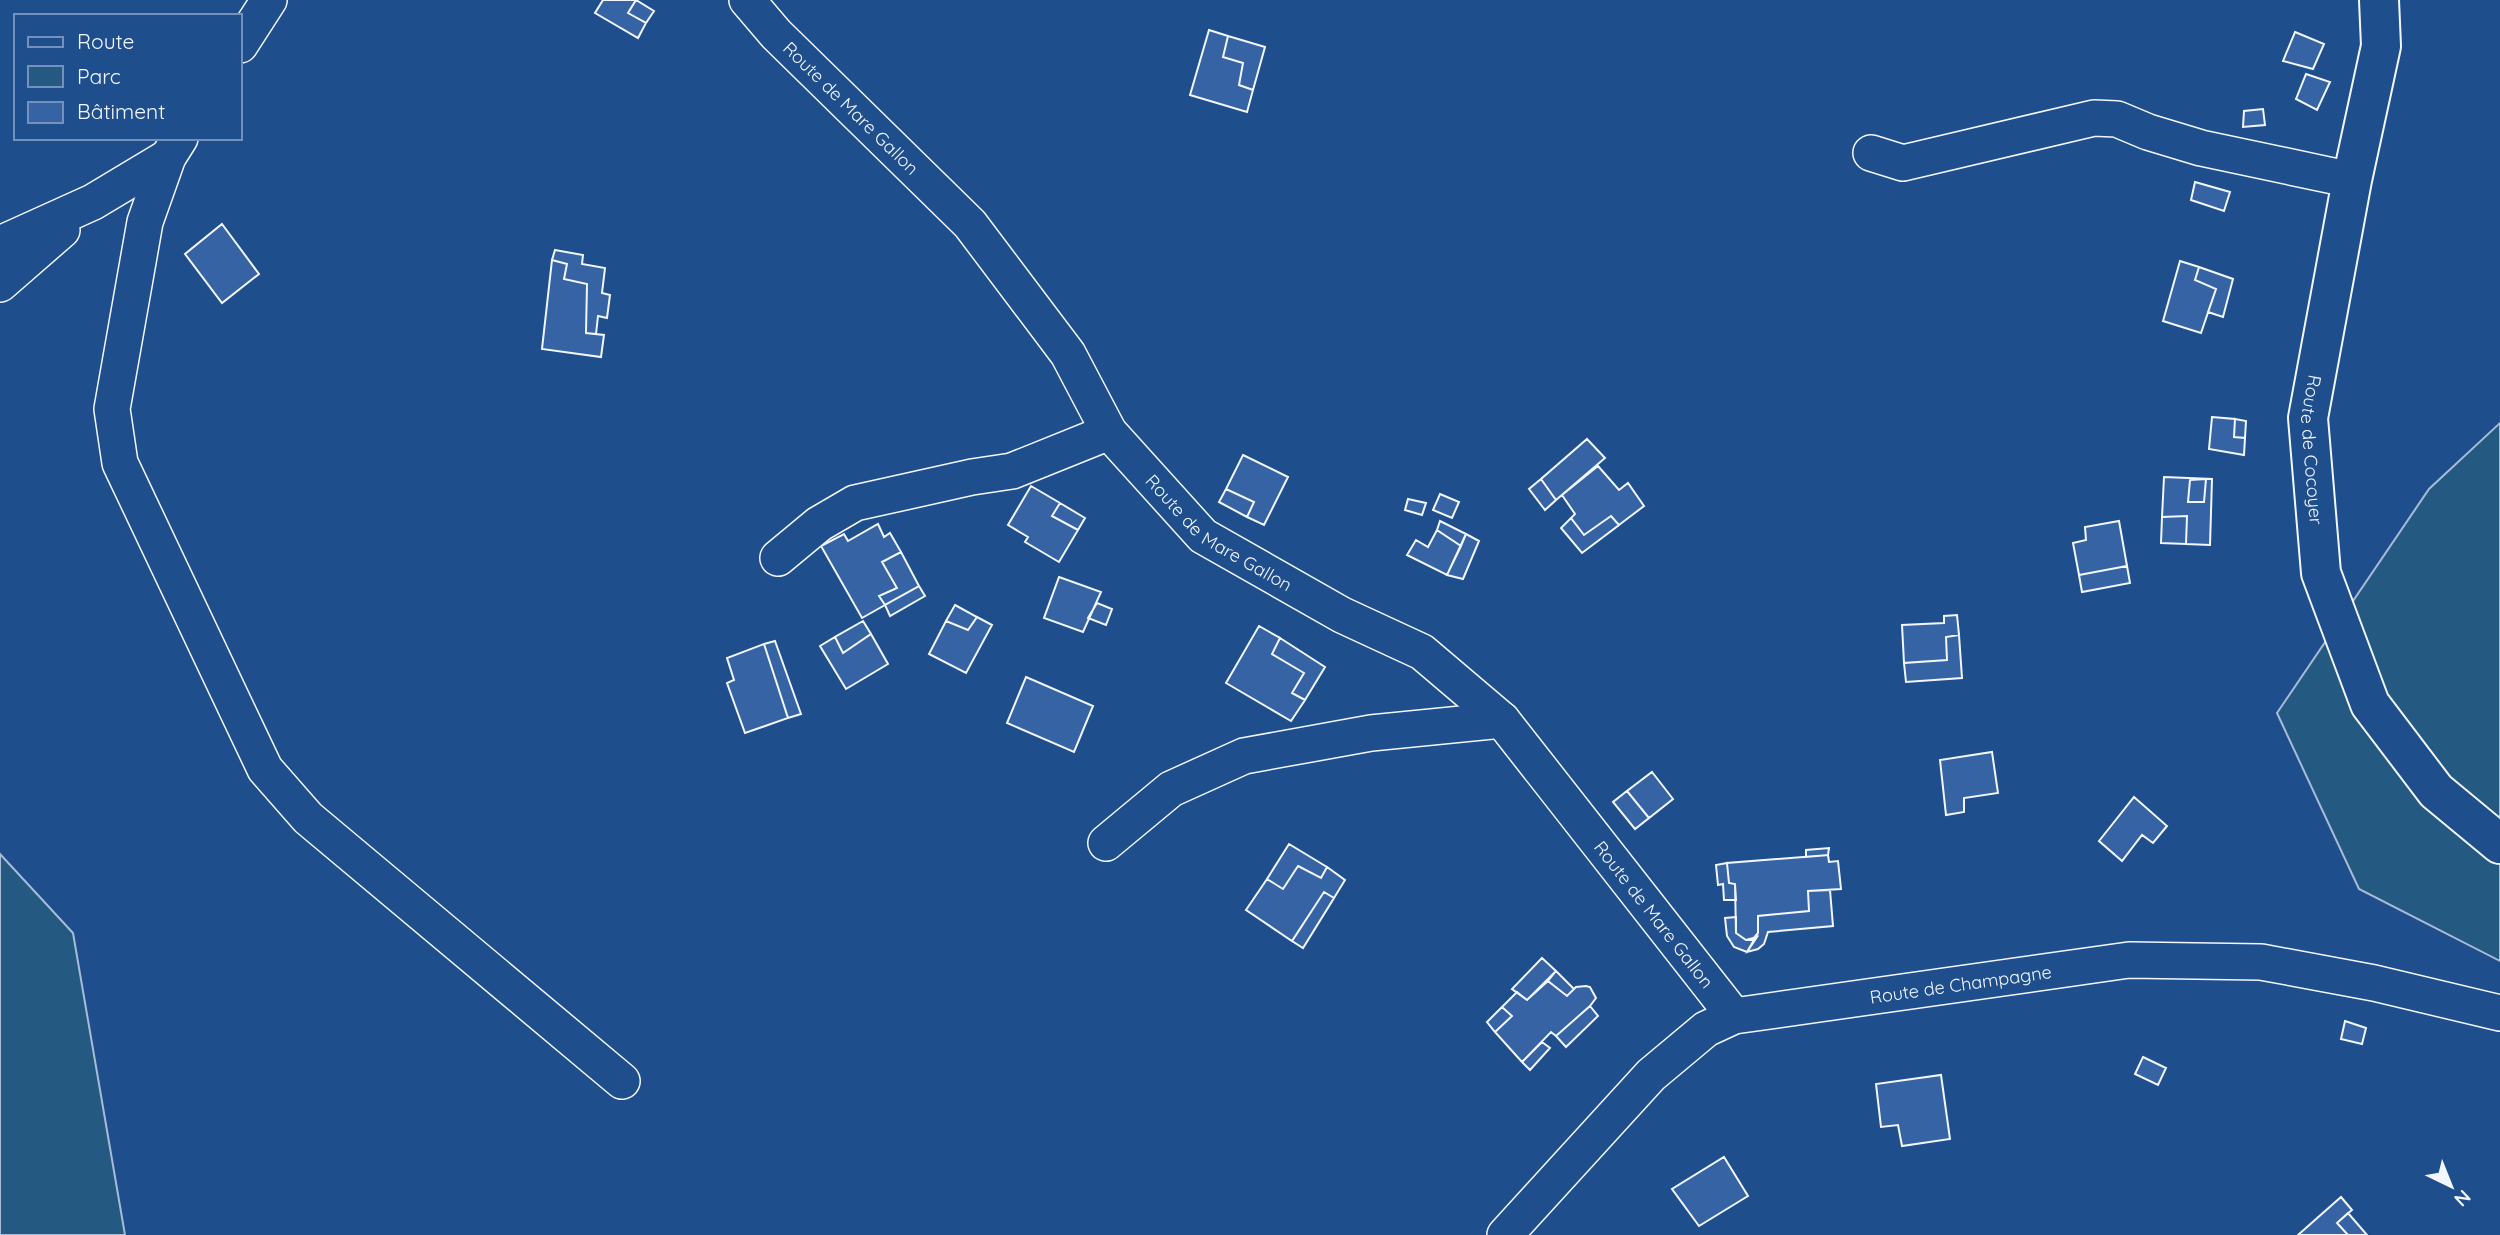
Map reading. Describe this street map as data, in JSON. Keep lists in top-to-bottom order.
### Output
{
  "streets": {
    "main road": ["Route de Cocoyer"],
    "street": ["Route de Mare Gallon", "Route de Champagne"]
  },
  "crossings": [
    ["Route de Mare Gallon", "Route de Champagne"]
  ],
  "legend": ["Route", "Parc", "Bâtiment"],
  "north": "bottom right"
}
